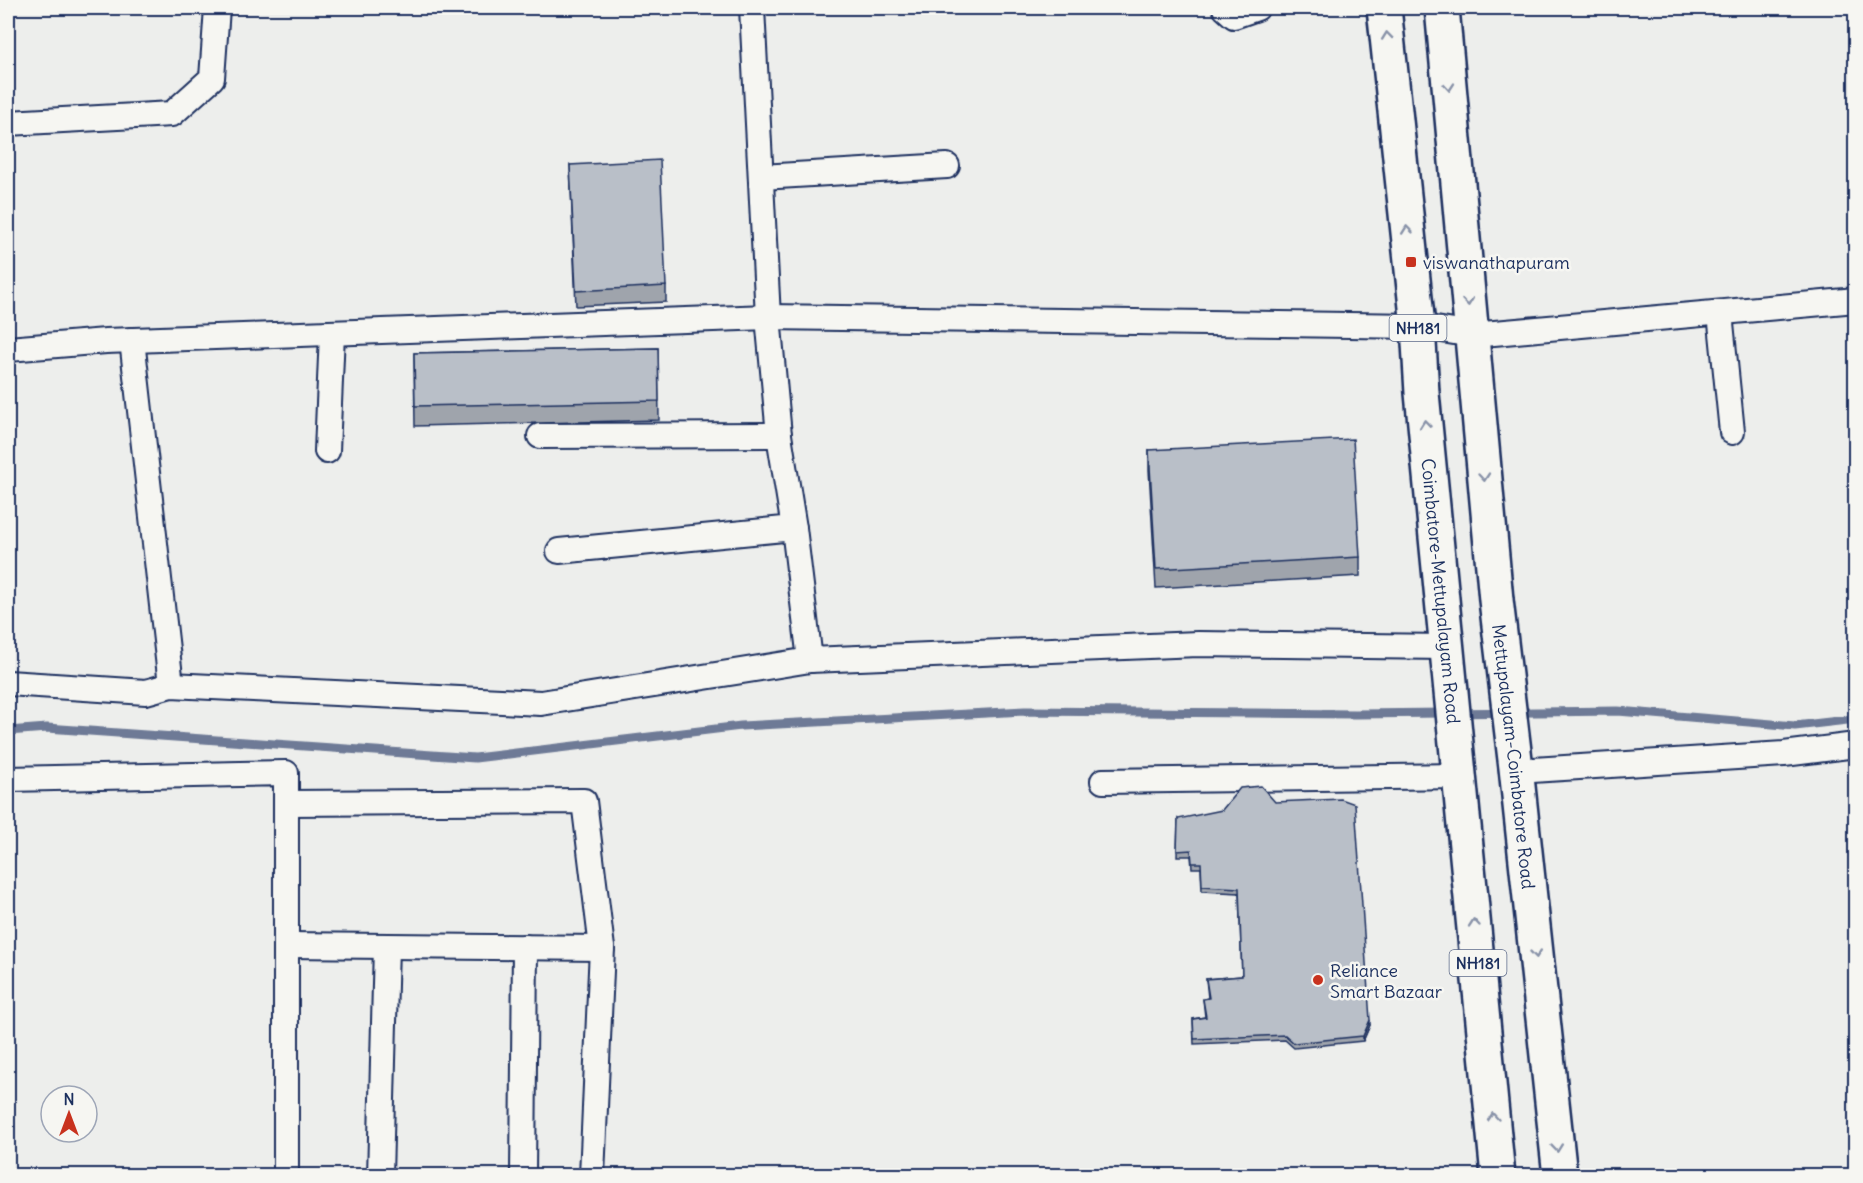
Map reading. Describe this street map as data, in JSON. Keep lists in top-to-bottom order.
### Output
{
  "streets": {
    "highway": ["NH181", "Coimbatore-Mettupalayam Road", "Mettupalayam-Coimbatore Road"]
  },
  "crossings": [
    ["NH181", "Coimbatore-Mettupalayam Road"],
    ["NH181", "Mettupalayam-Coimbatore Road"]
  ],
  "one_way": ["Coimbatore-Mettupalayam Road", "Mettupalayam-Coimbatore Road"],
  "places": {
    "transit": ["viswanathapuram"],
    "other": ["Reliance Smart Bazaar"]
  },
  "north": "top"
}
